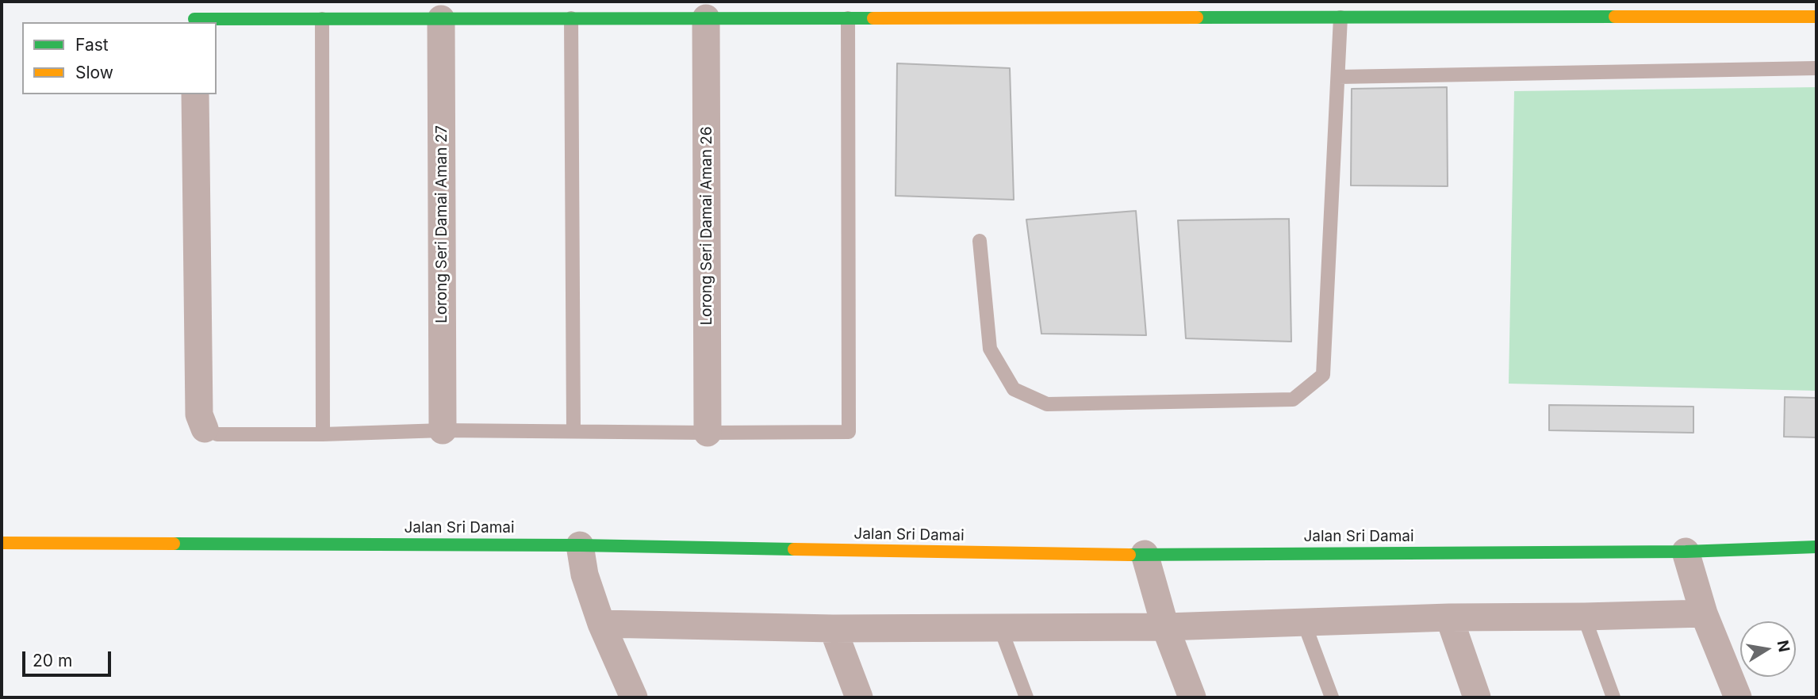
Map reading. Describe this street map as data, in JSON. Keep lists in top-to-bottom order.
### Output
{
  "streets": {
    "street": ["Lorong Seri Damai Aman 27", "Lorong Seri Damai Aman 26", "Jalan Sri Damai"]
  },
  "legend": ["Fast", "Slow"],
  "scale_bar": "20 m",
  "north": "right"
}
